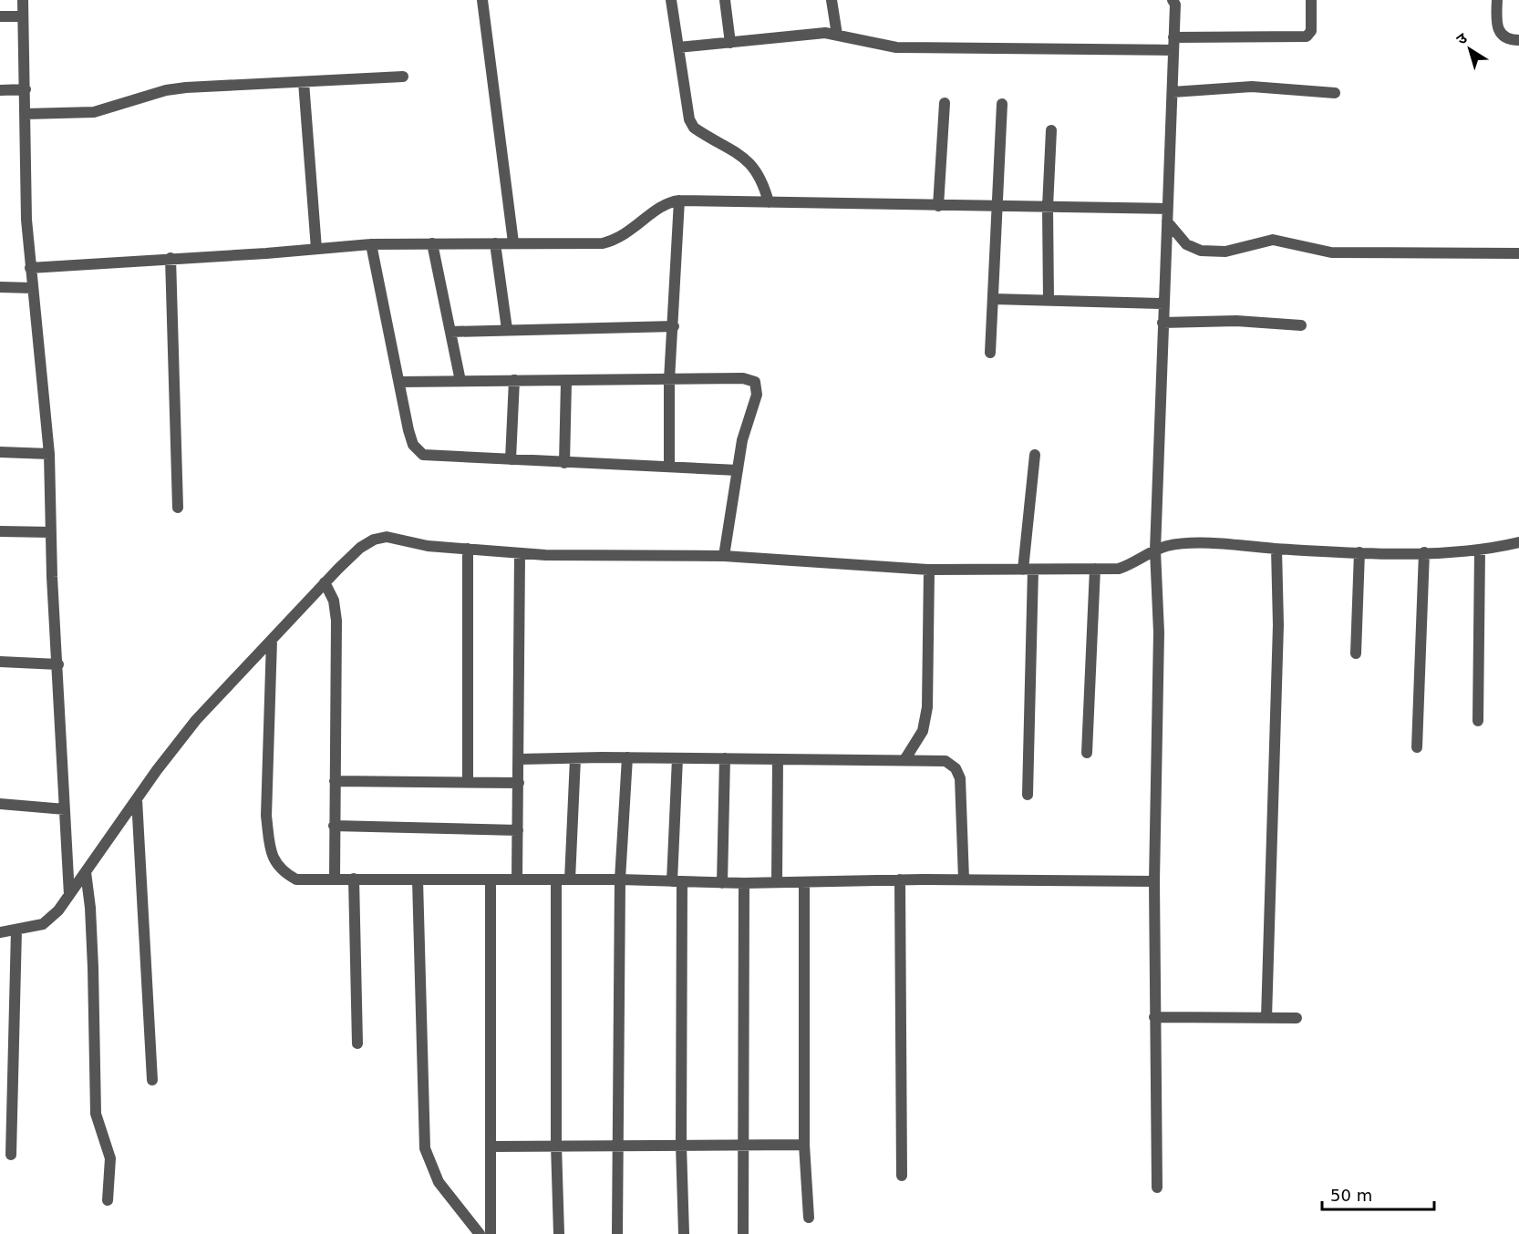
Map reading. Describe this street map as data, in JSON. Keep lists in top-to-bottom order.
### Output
{
  "scale_bar": "50 m",
  "north": "top left"
}
